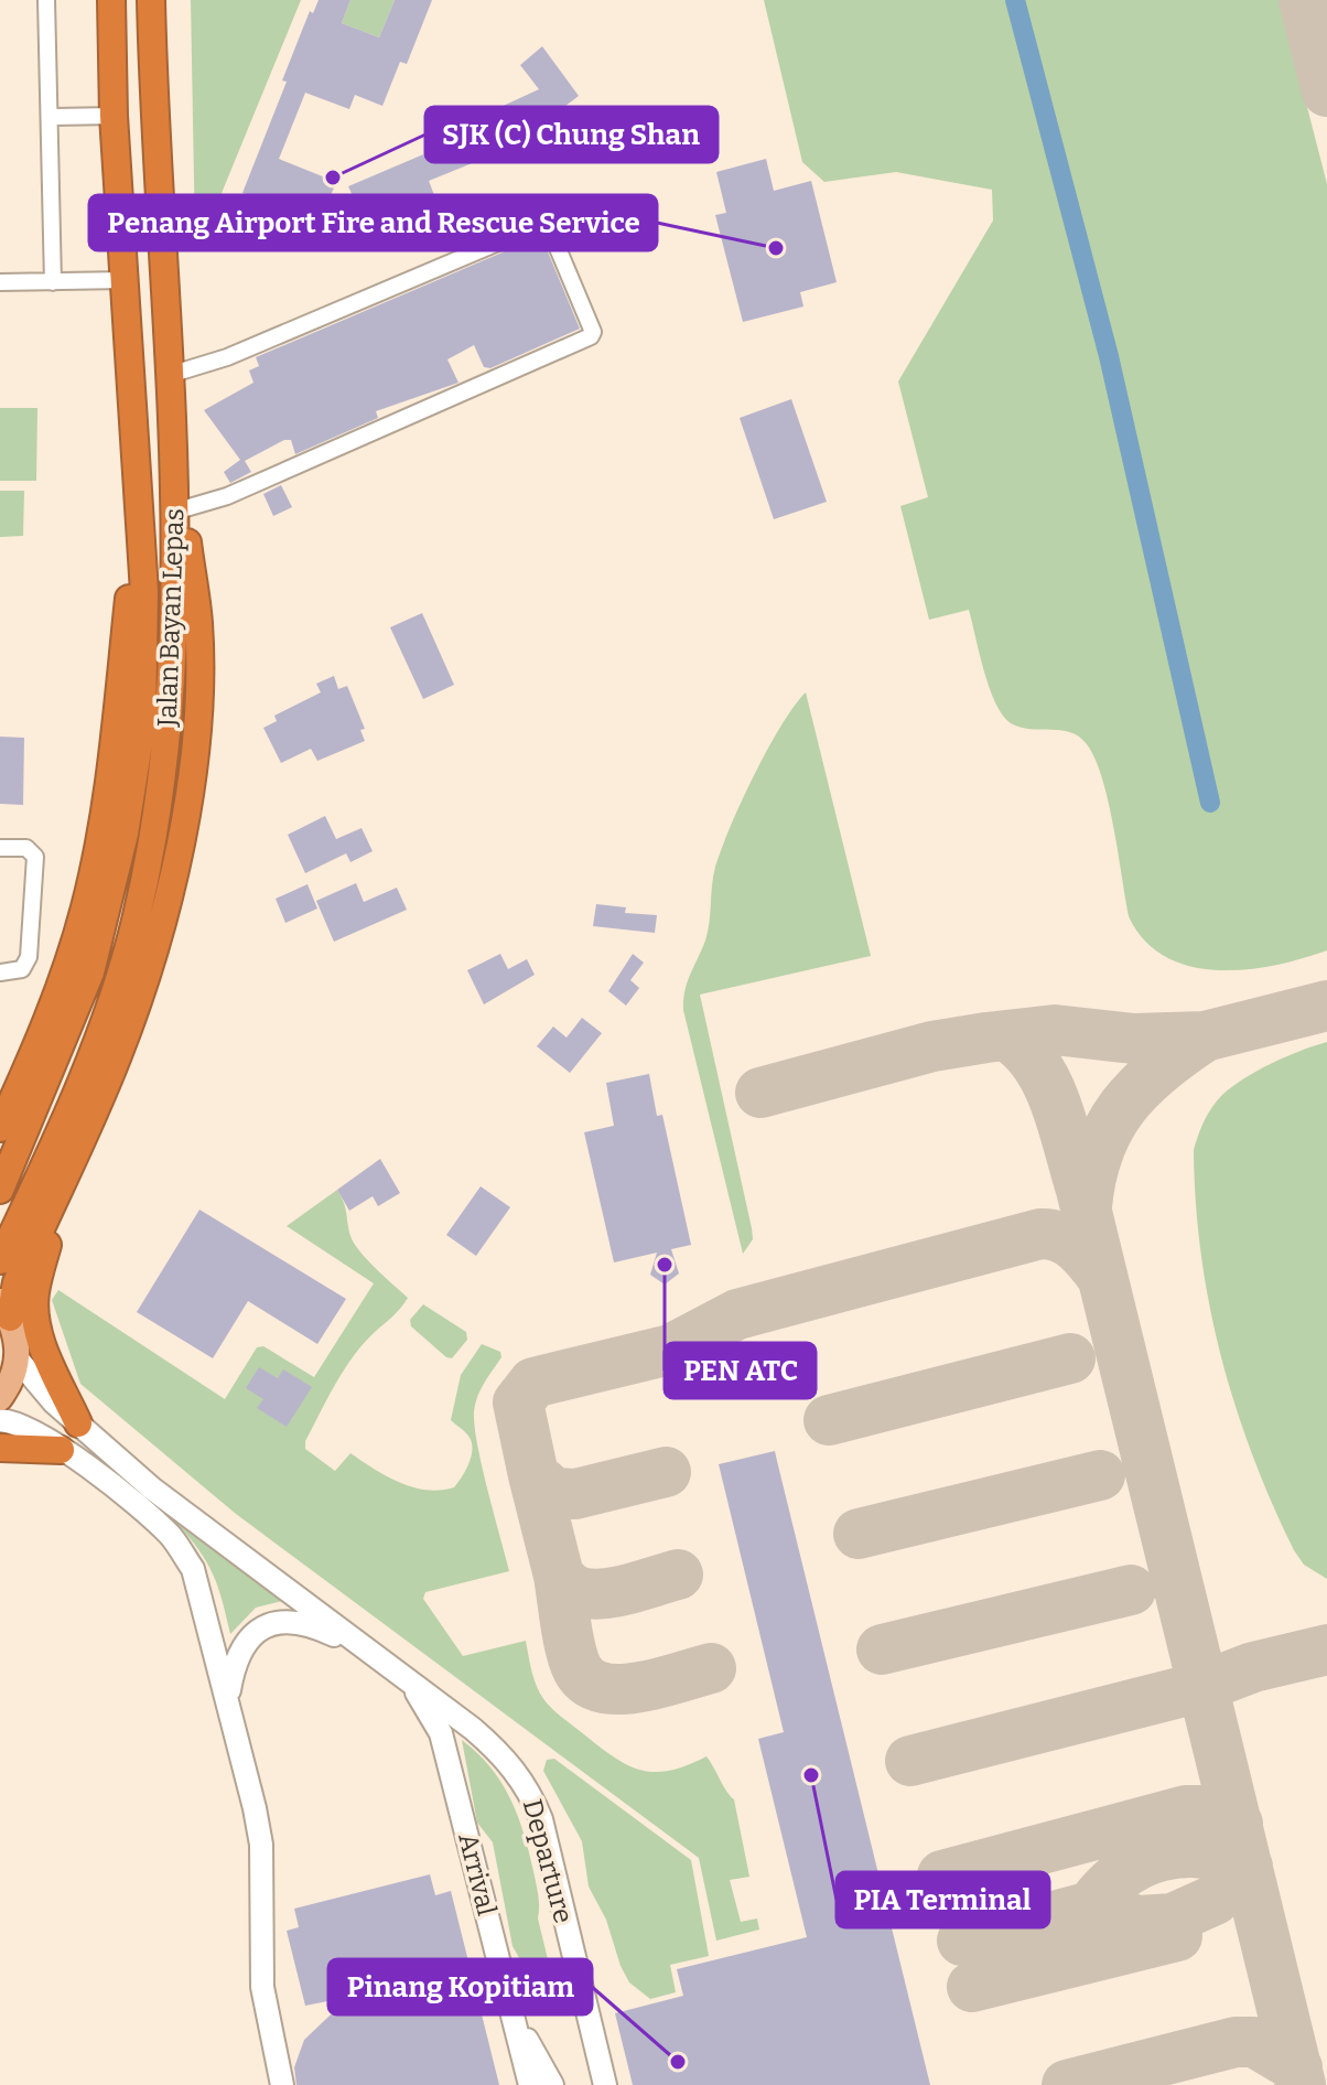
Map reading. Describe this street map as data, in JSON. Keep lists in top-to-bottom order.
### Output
{
  "streets": {
    "highway": ["Jalan Bayan Lepas"],
    "street": ["Departure", "Arrival"]
  },
  "crossings": [
    ["Departure", "Arrival"]
  ],
  "places": [
    "SJK (C) Chung Shan",
    "Penang Airport Fire and Rescue Service",
    "PEN ATC",
    "PIA Terminal",
    "Pinang Kopitiam"
  ]
}
